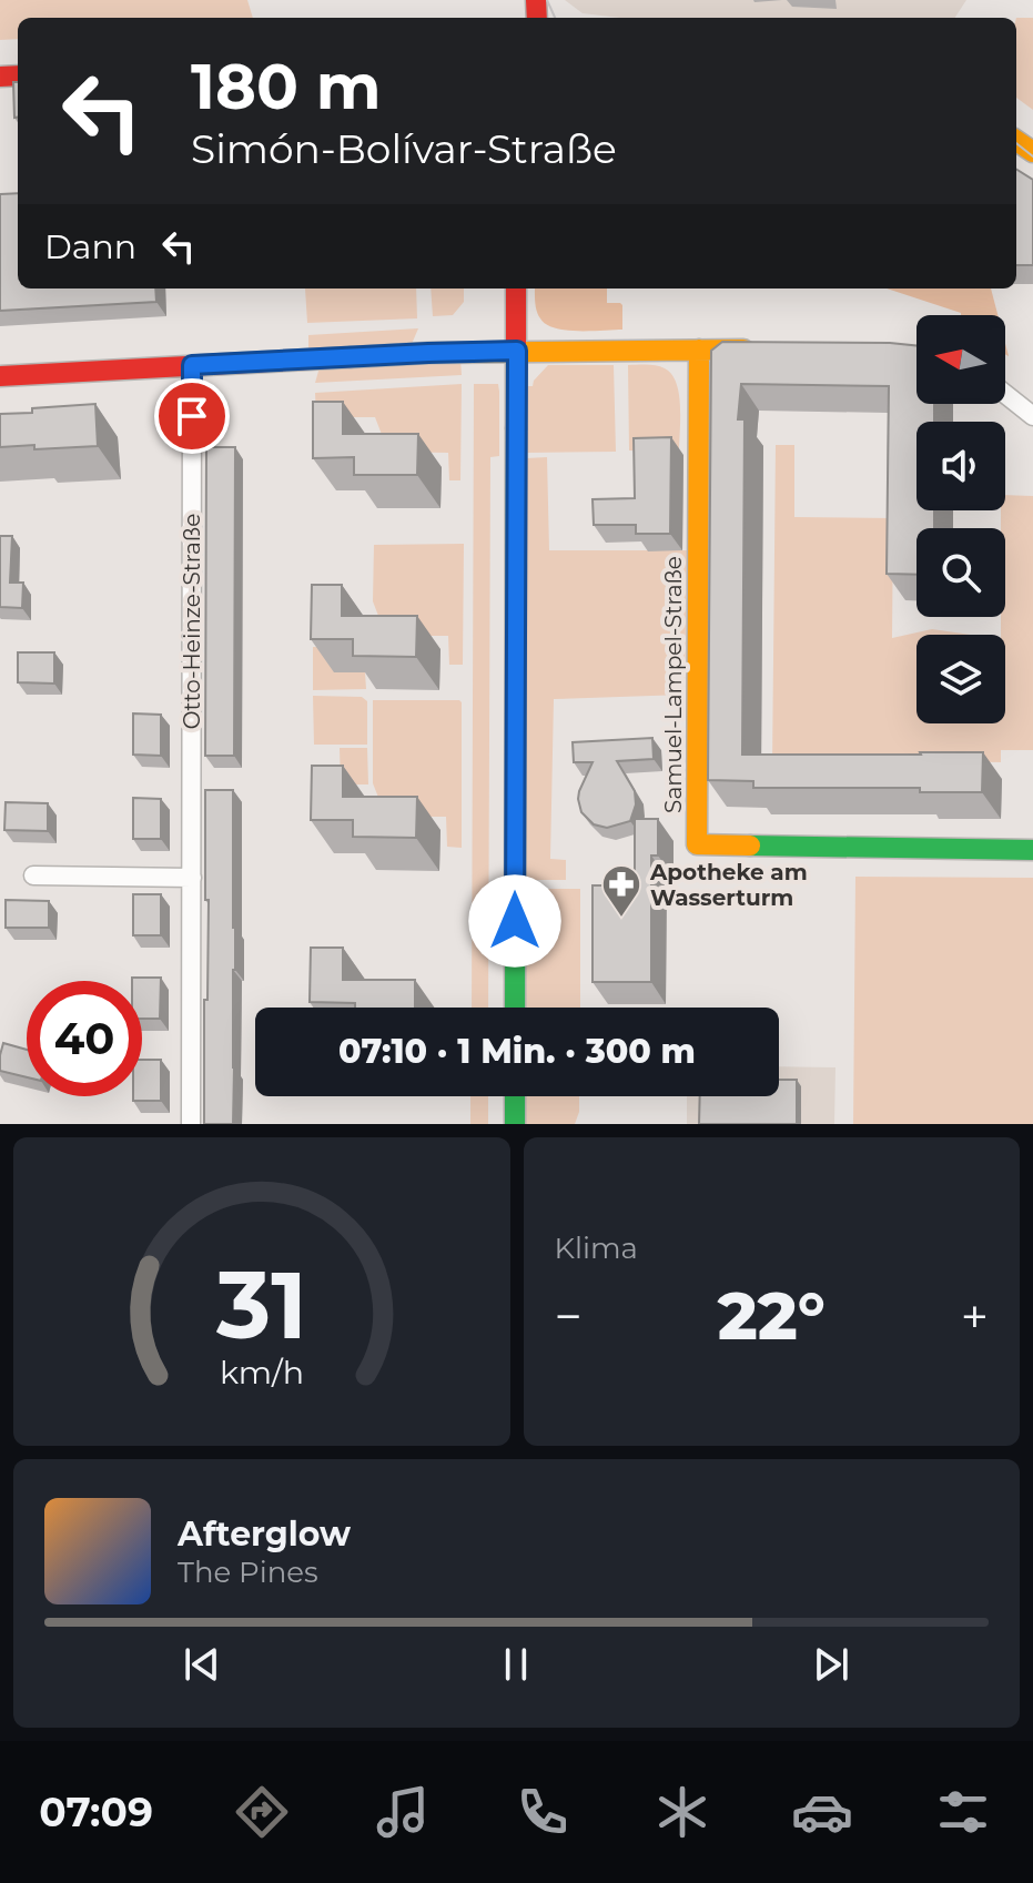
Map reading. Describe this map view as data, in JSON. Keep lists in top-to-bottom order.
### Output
{
  "streets": {
    "street": ["Otto-Heinze-Straße", "Samuel-Lampel-Straße"]
  },
  "places": {
    "pharmacy": ["Apotheke am Wasserturm"]
  },
  "north": "left",
  "page": {
    "turn": ["180 m", "Simón-Bolívar-Straße"],
    "then": "Dann",
    "limit": "40",
    "trip": "07:10 · 1 Min. · 300 m",
    "tile": "Klima",
    "heat": ["−", "22°", "+"],
    "song": ["Afterglow", "The Pines"],
    "tabs": "07:09",
    "gauge": ["31", "km/h"]
  }
}
